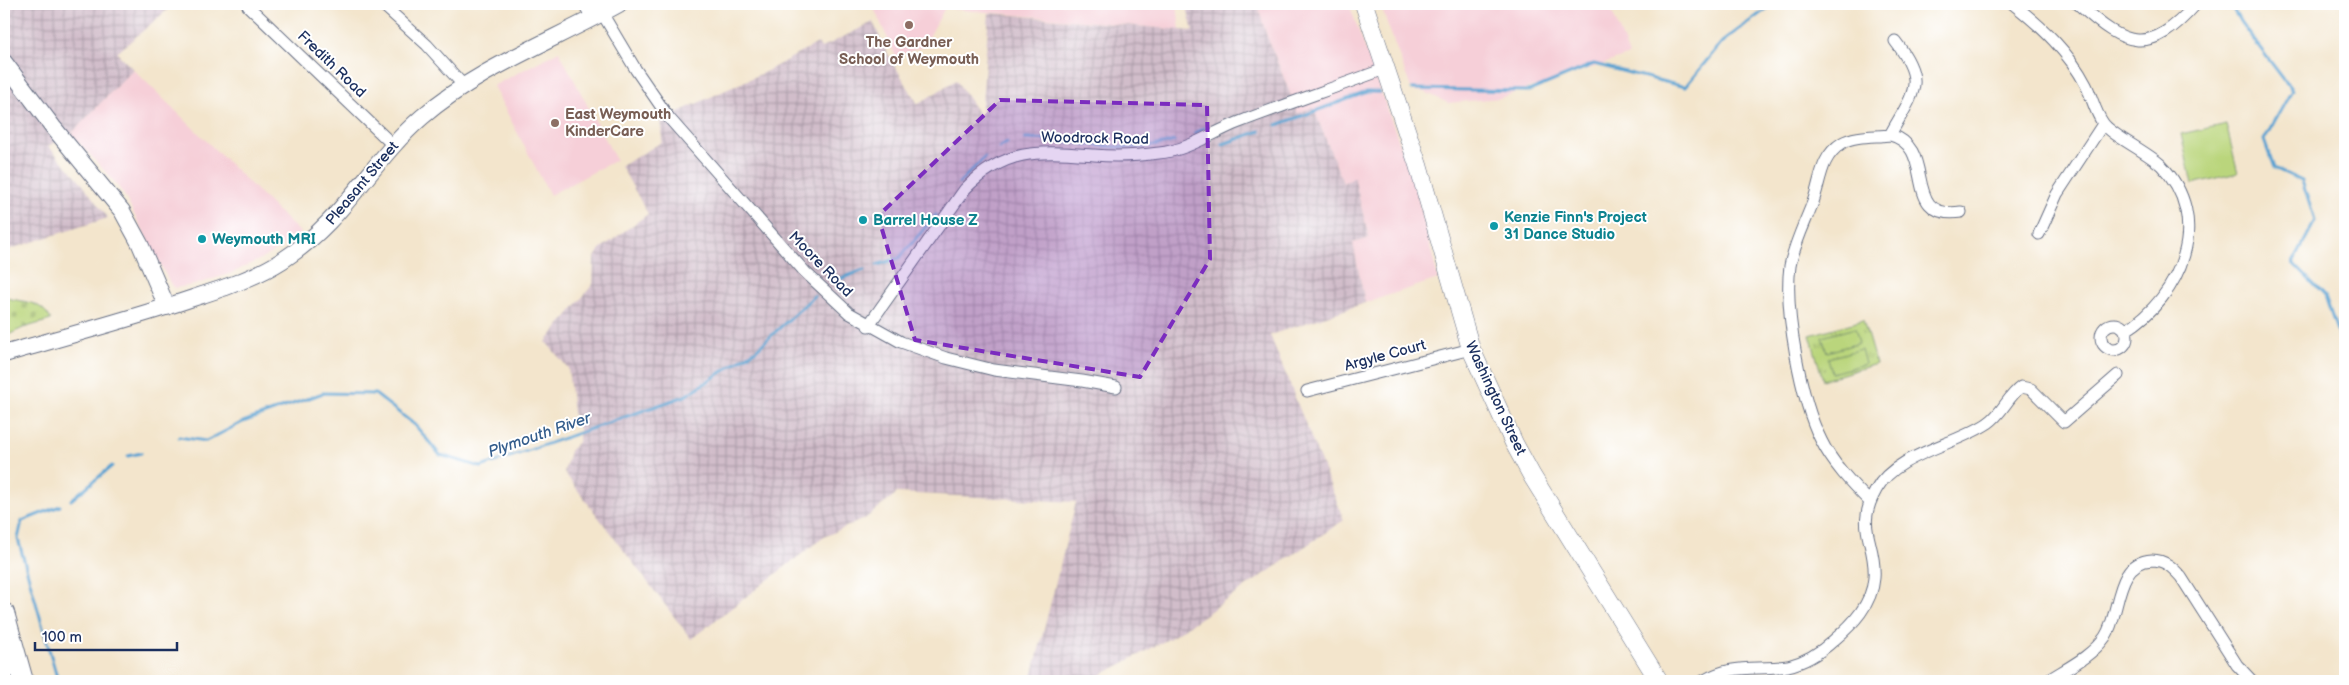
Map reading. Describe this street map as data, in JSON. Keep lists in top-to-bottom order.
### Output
{
  "streets": {
    "main road": ["Pleasant Street", "Washington Street"],
    "street": [
      "Fredith Road",
      "Woodrock Road",
      "Moore Road",
      "Argyle Court"
    ]
  },
  "crossings": [
    ["Fredith Road", "Pleasant Street"],
    ["Woodrock Road", "Moore Road"],
    ["Woodrock Road", "Washington Street"],
    ["Pleasant Street", "Moore Road"],
    ["Argyle Court", "Washington Street"]
  ],
  "water": ["Plymouth River"],
  "places": [
    "The Gardner School of Weymouth",
    "East Weymouth KinderCare",
    "Barrel House Z",
    "Kenzie Finn's Project 31 Dance Studio",
    "Weymouth MRI"
  ],
  "scale_bar": "100 m"
}
